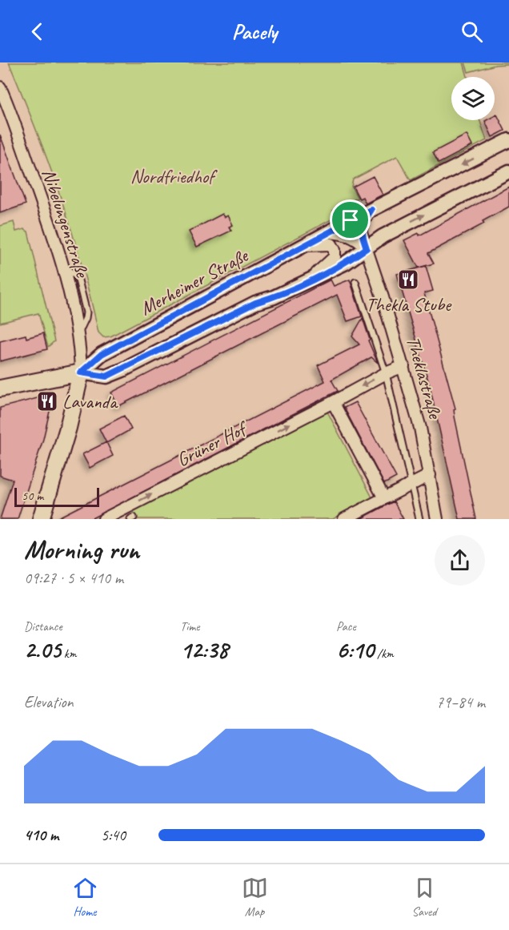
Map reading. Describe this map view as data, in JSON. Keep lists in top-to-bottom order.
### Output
{
  "streets": {
    "street": [
      "Nibelungenstraße",
      "Merheimer Straße",
      "Theklastraße",
      "Grüner Hof"
    ]
  },
  "crossings": [
    ["Nibelungenstraße", "Merheimer Straße"],
    ["Theklastraße", "Grüner Hof"]
  ],
  "parks": ["Nordfriedhof"],
  "places": {
    "restaurant": ["Thekla Stube", "Lavanda"]
  },
  "scale_bar": "50 m",
  "page": {
    "header": "Pacely",
    "scale": "50 m",
    "heading": ["Morning run", "09:27 · 5 × 410 m"],
    "stats": [
      ["Distance", "2.05 km"],
      ["Time", "12:38"],
      ["Pace", "6:10 /km"]
    ],
    "chart": ["Elevation", "79–84 m"],
    "list": [
      {
        "name": "410 m",
        "note": "5:40"
      }
    ],
    "tabs": ["Home", "Map", "Saved"]
  }
}
